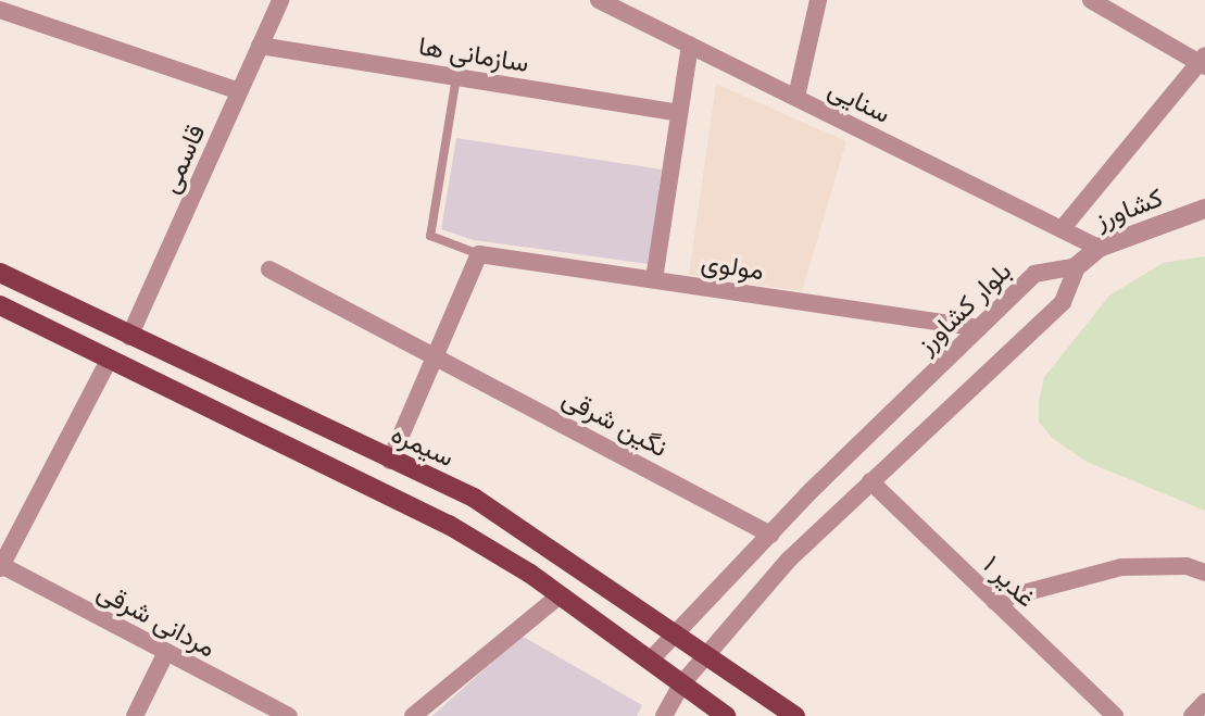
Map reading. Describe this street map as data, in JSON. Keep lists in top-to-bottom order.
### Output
{
  "streets": {
    "main road": ["سیمره"],
    "street": [
      "سازمانی ها",
      "سنایی",
      "قاسمی",
      "کشاورز",
      "مولوی",
      "بلوار کشاورز",
      "نگین شرقی",
      "غدیر ۱",
      "مردانی شرقی"
    ]
  },
  "crossings": [
    ["سازمانی ها", "قاسمی"],
    ["سنایی", "کشاورز"],
    ["قاسمی", "سیمره"],
    ["کشاورز", "بلوار کشاورز"],
    ["مولوی", "بلوار کشاورز"],
    ["بلوار کشاورز", "نگین شرقی"],
    ["بلوار کشاورز", "سیمره"]
  ]
}
